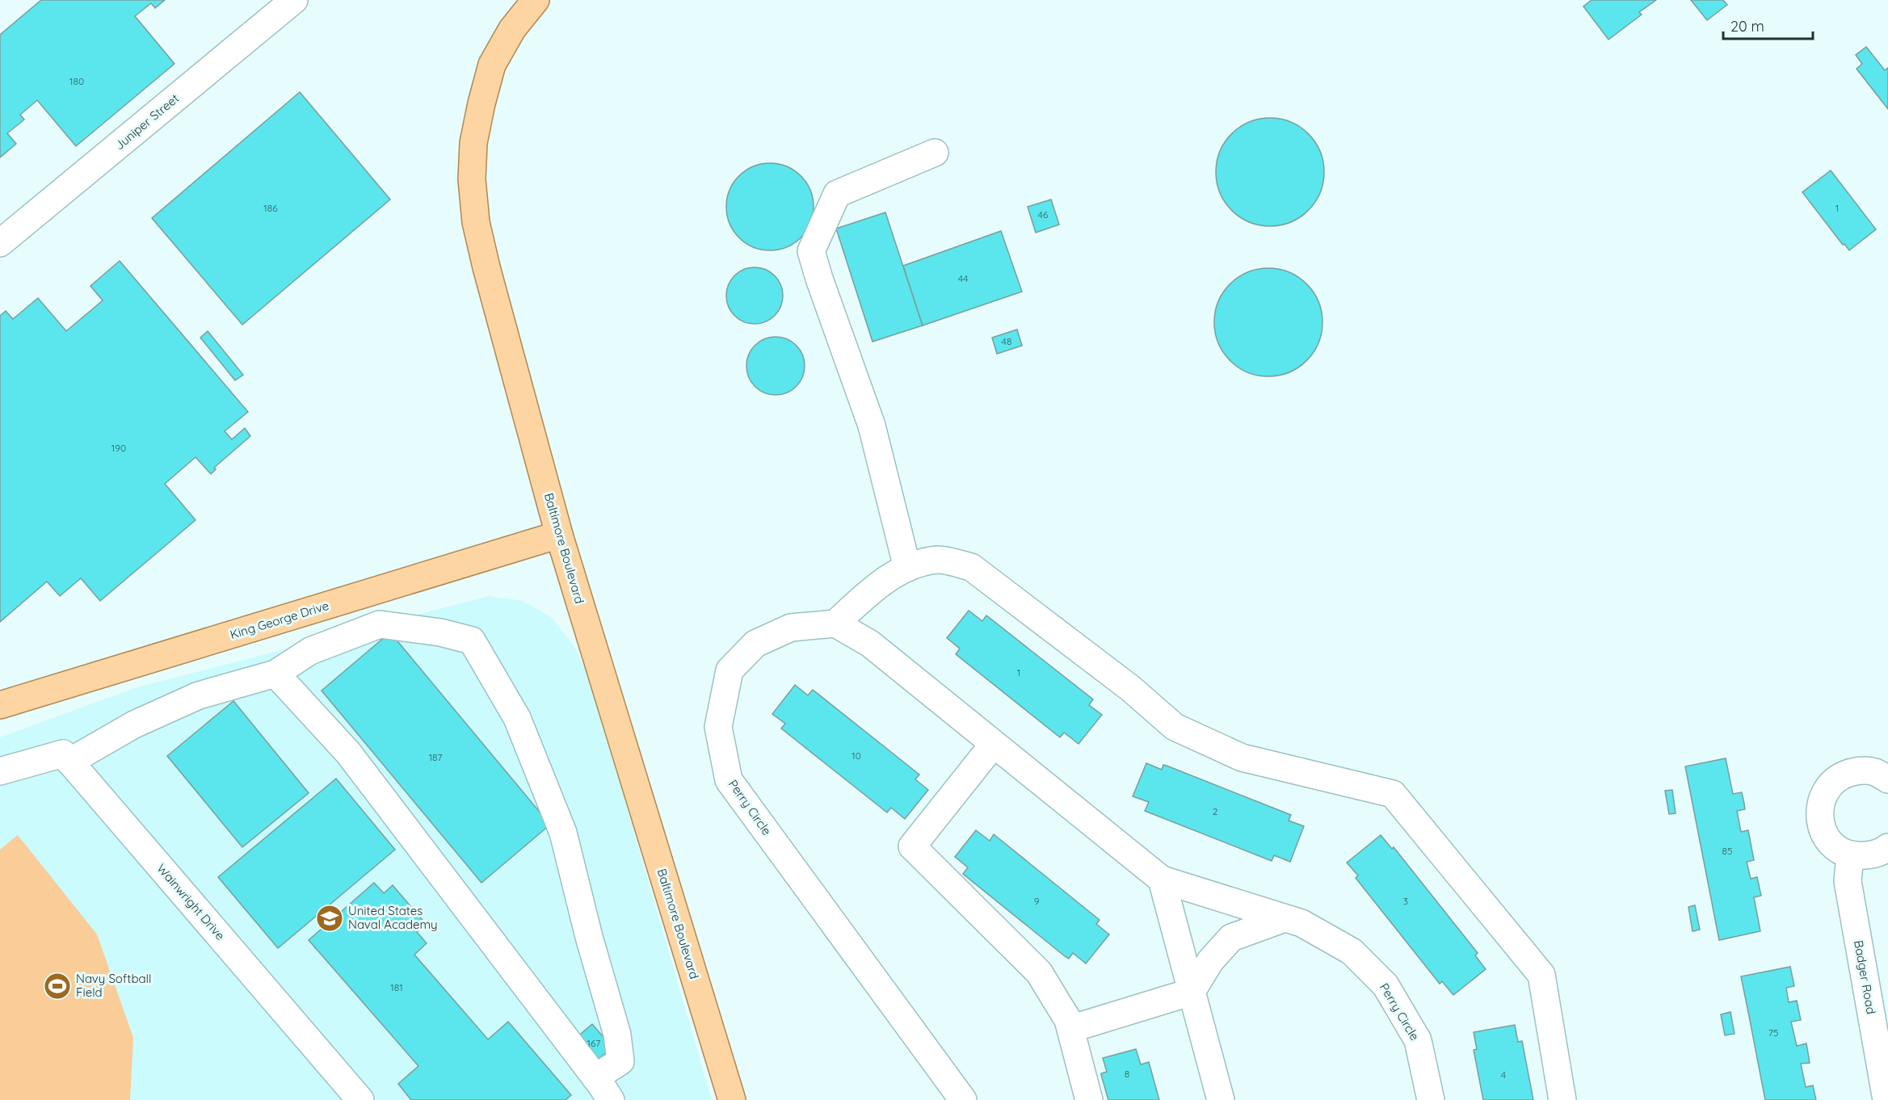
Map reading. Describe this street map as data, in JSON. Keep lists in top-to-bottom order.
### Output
{
  "streets": {
    "main road": ["Baltimore Boulevard", "King George Drive"],
    "street": [
      "Juniper Street",
      "Perry Circle",
      "Wainwright Drive",
      "Badger Road"
    ]
  },
  "crossings": [
    ["Baltimore Boulevard", "King George Drive"]
  ],
  "places": {
    "school or university": ["United States Naval Academy"],
    "sports": ["Navy Softball Field"]
  },
  "house_numbers": [
    "180",
    "186",
    "1",
    "46",
    "44",
    "48",
    "190",
    "1",
    "10",
    "187",
    "2",
    "85",
    "9",
    "3",
    "181",
    "75",
    "167",
    "8",
    "4"
  ],
  "scale_bar": "20 m"
}
